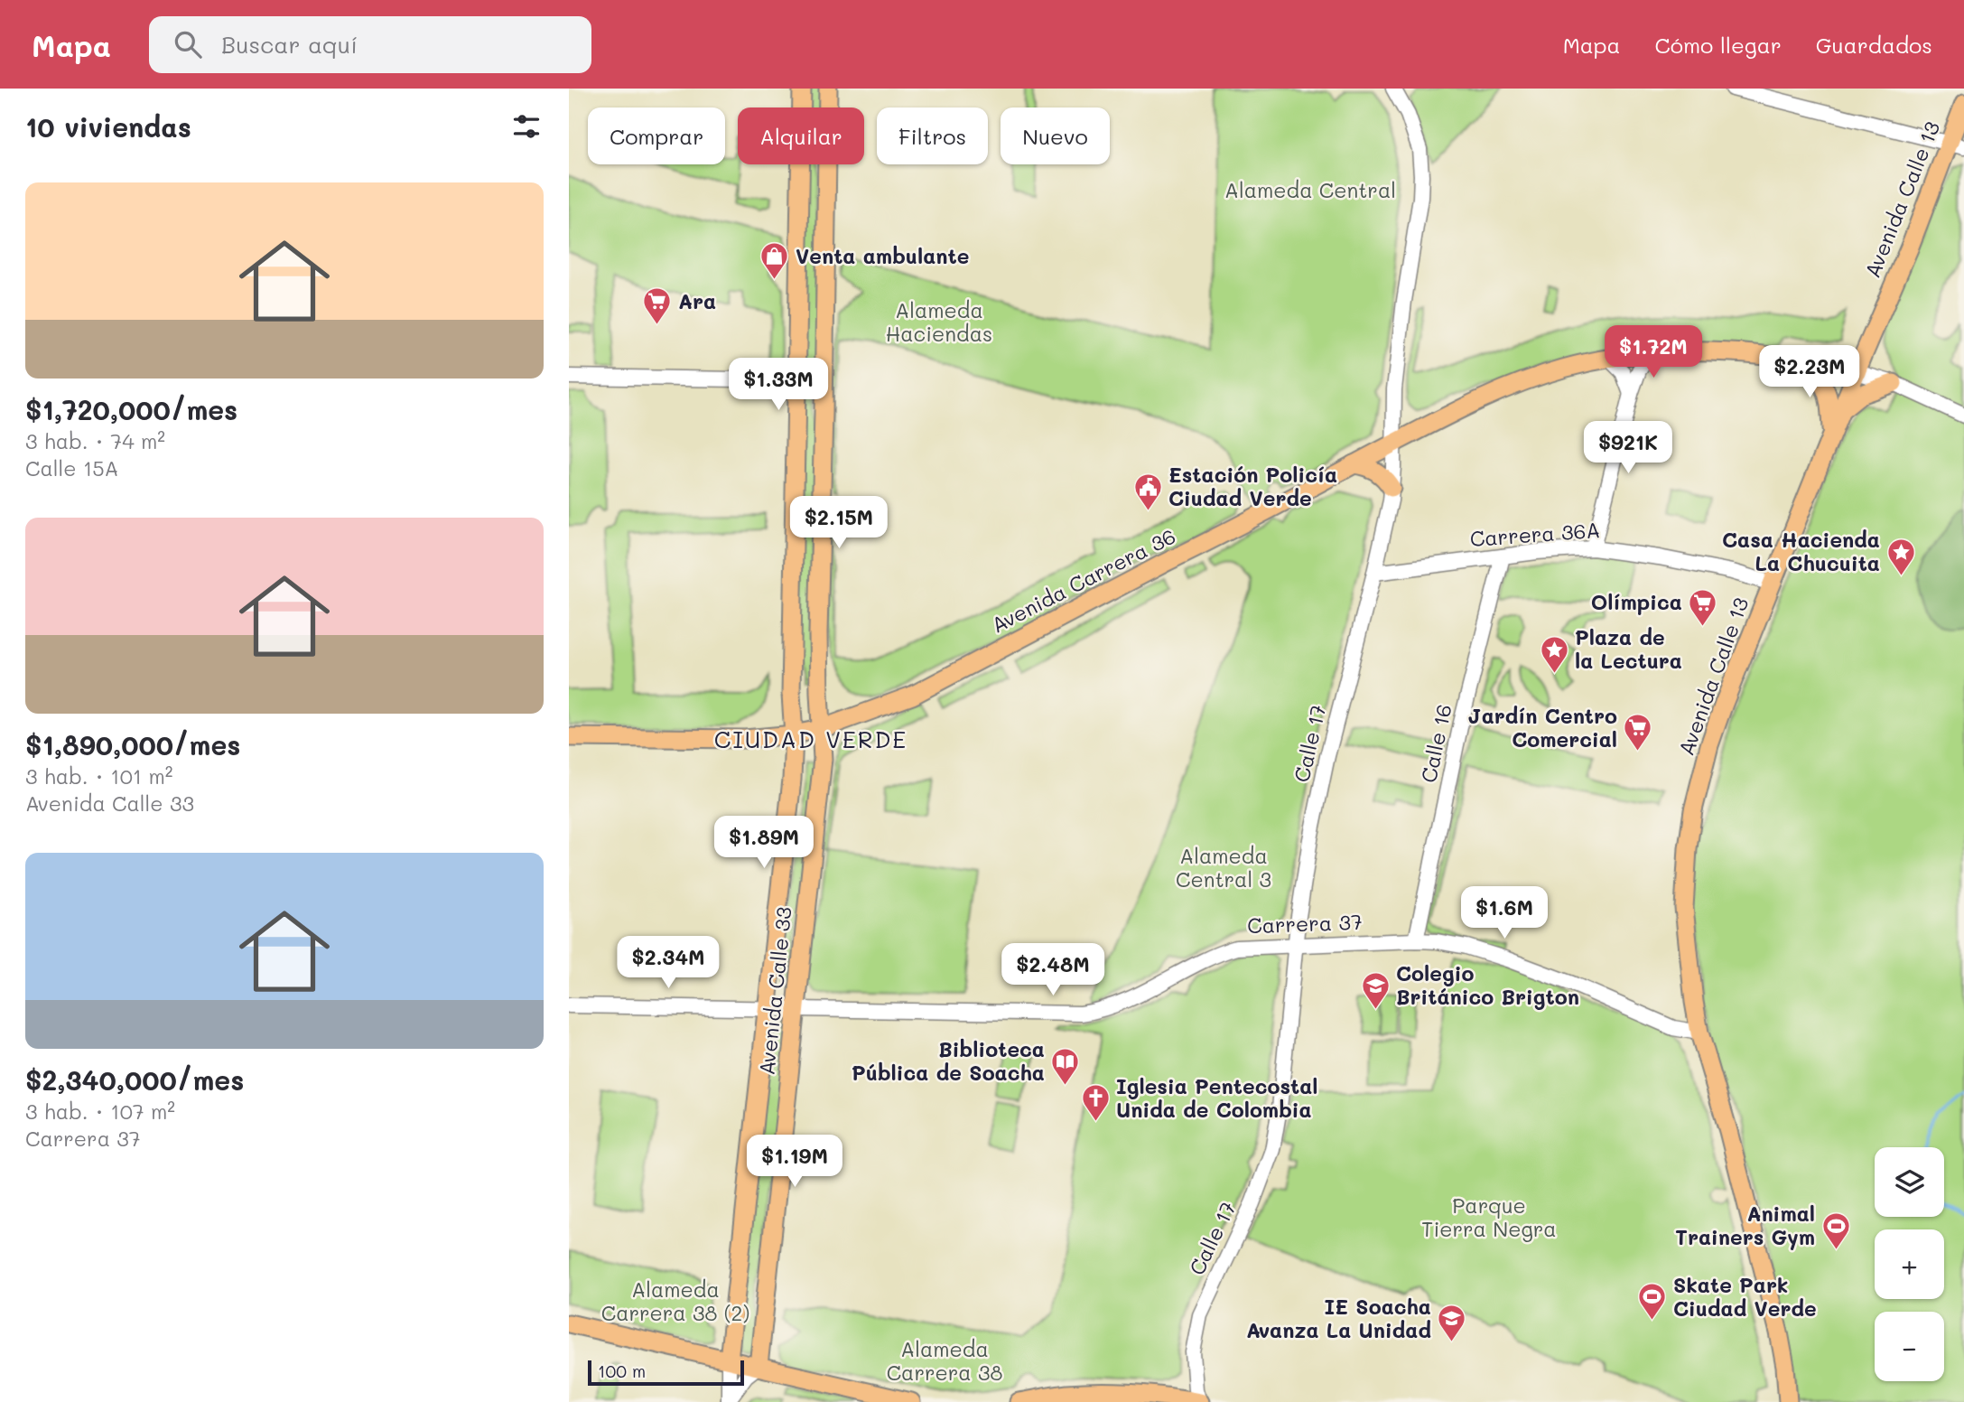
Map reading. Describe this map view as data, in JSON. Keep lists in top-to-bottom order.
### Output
{
  "streets": {
    "main road": ["Avenida Calle 13", "Avenida Carrera 36", "Avenida Calle 33"],
    "street": [
      "Carrera 36A",
      "Calle 17",
      "Calle 16",
      "Carrera 37"
    ]
  },
  "crossings": [
    ["Avenida Calle 13", "Carrera 36A"],
    ["Avenida Calle 13", "Avenida Carrera 36"],
    ["Avenida Calle 13", "Carrera 37"],
    ["Carrera 36A", "Calle 17"],
    ["Carrera 36A", "Calle 16"],
    ["Avenida Carrera 36", "Calle 17"],
    ["Avenida Carrera 36", "Avenida Calle 33"],
    ["Calle 17", "Carrera 37"],
    ["Calle 16", "Carrera 37"],
    ["Carrera 37", "Avenida Calle 33"]
  ],
  "districts": ["CIUDAD VERDE"],
  "parks": [
    "Alameda Central",
    "Alameda Haciendas",
    "Alameda Central 3",
    "Parque Tierra Negra",
    "Alameda Carrera 38 (2)",
    "Alameda Carrera 38"
  ],
  "places": {
    "shop": ["Venta ambulante"],
    "supermarket": ["Ara", "Olímpica", "Jardín Centro Comercial"],
    "public building": ["Estación Policía Ciudad Verde"],
    "place": ["Casa Hacienda La Chucuita", "Plaza de la Lectura"],
    "school or university": ["Colegio Británico Brigton", "IE Soacha Avanza La Unidad"],
    "library": ["Biblioteca Pública de Soacha"],
    "church": ["Iglesia Pentecostal Unida de Colombia"],
    "sports": ["Animal Trainers Gym", "Skate Park Ciudad Verde"]
  },
  "scale_bar": "100 m",
  "page": {
    "header": "Mapa",
    "search": "Buscar aquí",
    "nav": ["Mapa", "Cómo llegar", "Guardados"],
    "heading": "10 viviendas",
    "chip": [
      "Comprar",
      "Alquilar",
      "Filtros",
      "Nuevo"
    ],
    "list": [
      {
        "name": "$1,720,000/mes",
        "note": "3 hab. · 74 m² · Calle 15A"
      },
      {
        "name": "$1,890,000/mes",
        "note": "3 hab. · 101 m² · Avenida Calle 33"
      },
      {
        "name": "$2,340,000/mes",
        "note": "3 hab. · 107 m² · Carrera 37"
      }
    ],
    "price": [
      "$1.72M",
      "$2.23M",
      "$1.33M",
      "$921K",
      "$2.15M",
      "$1.89M",
      "$1.6M",
      "$2.34M",
      "$2.48M",
      "$1.19M"
    ],
    "map_buttons": ["+", "−"],
    "scale": "100 m"
  }
}
